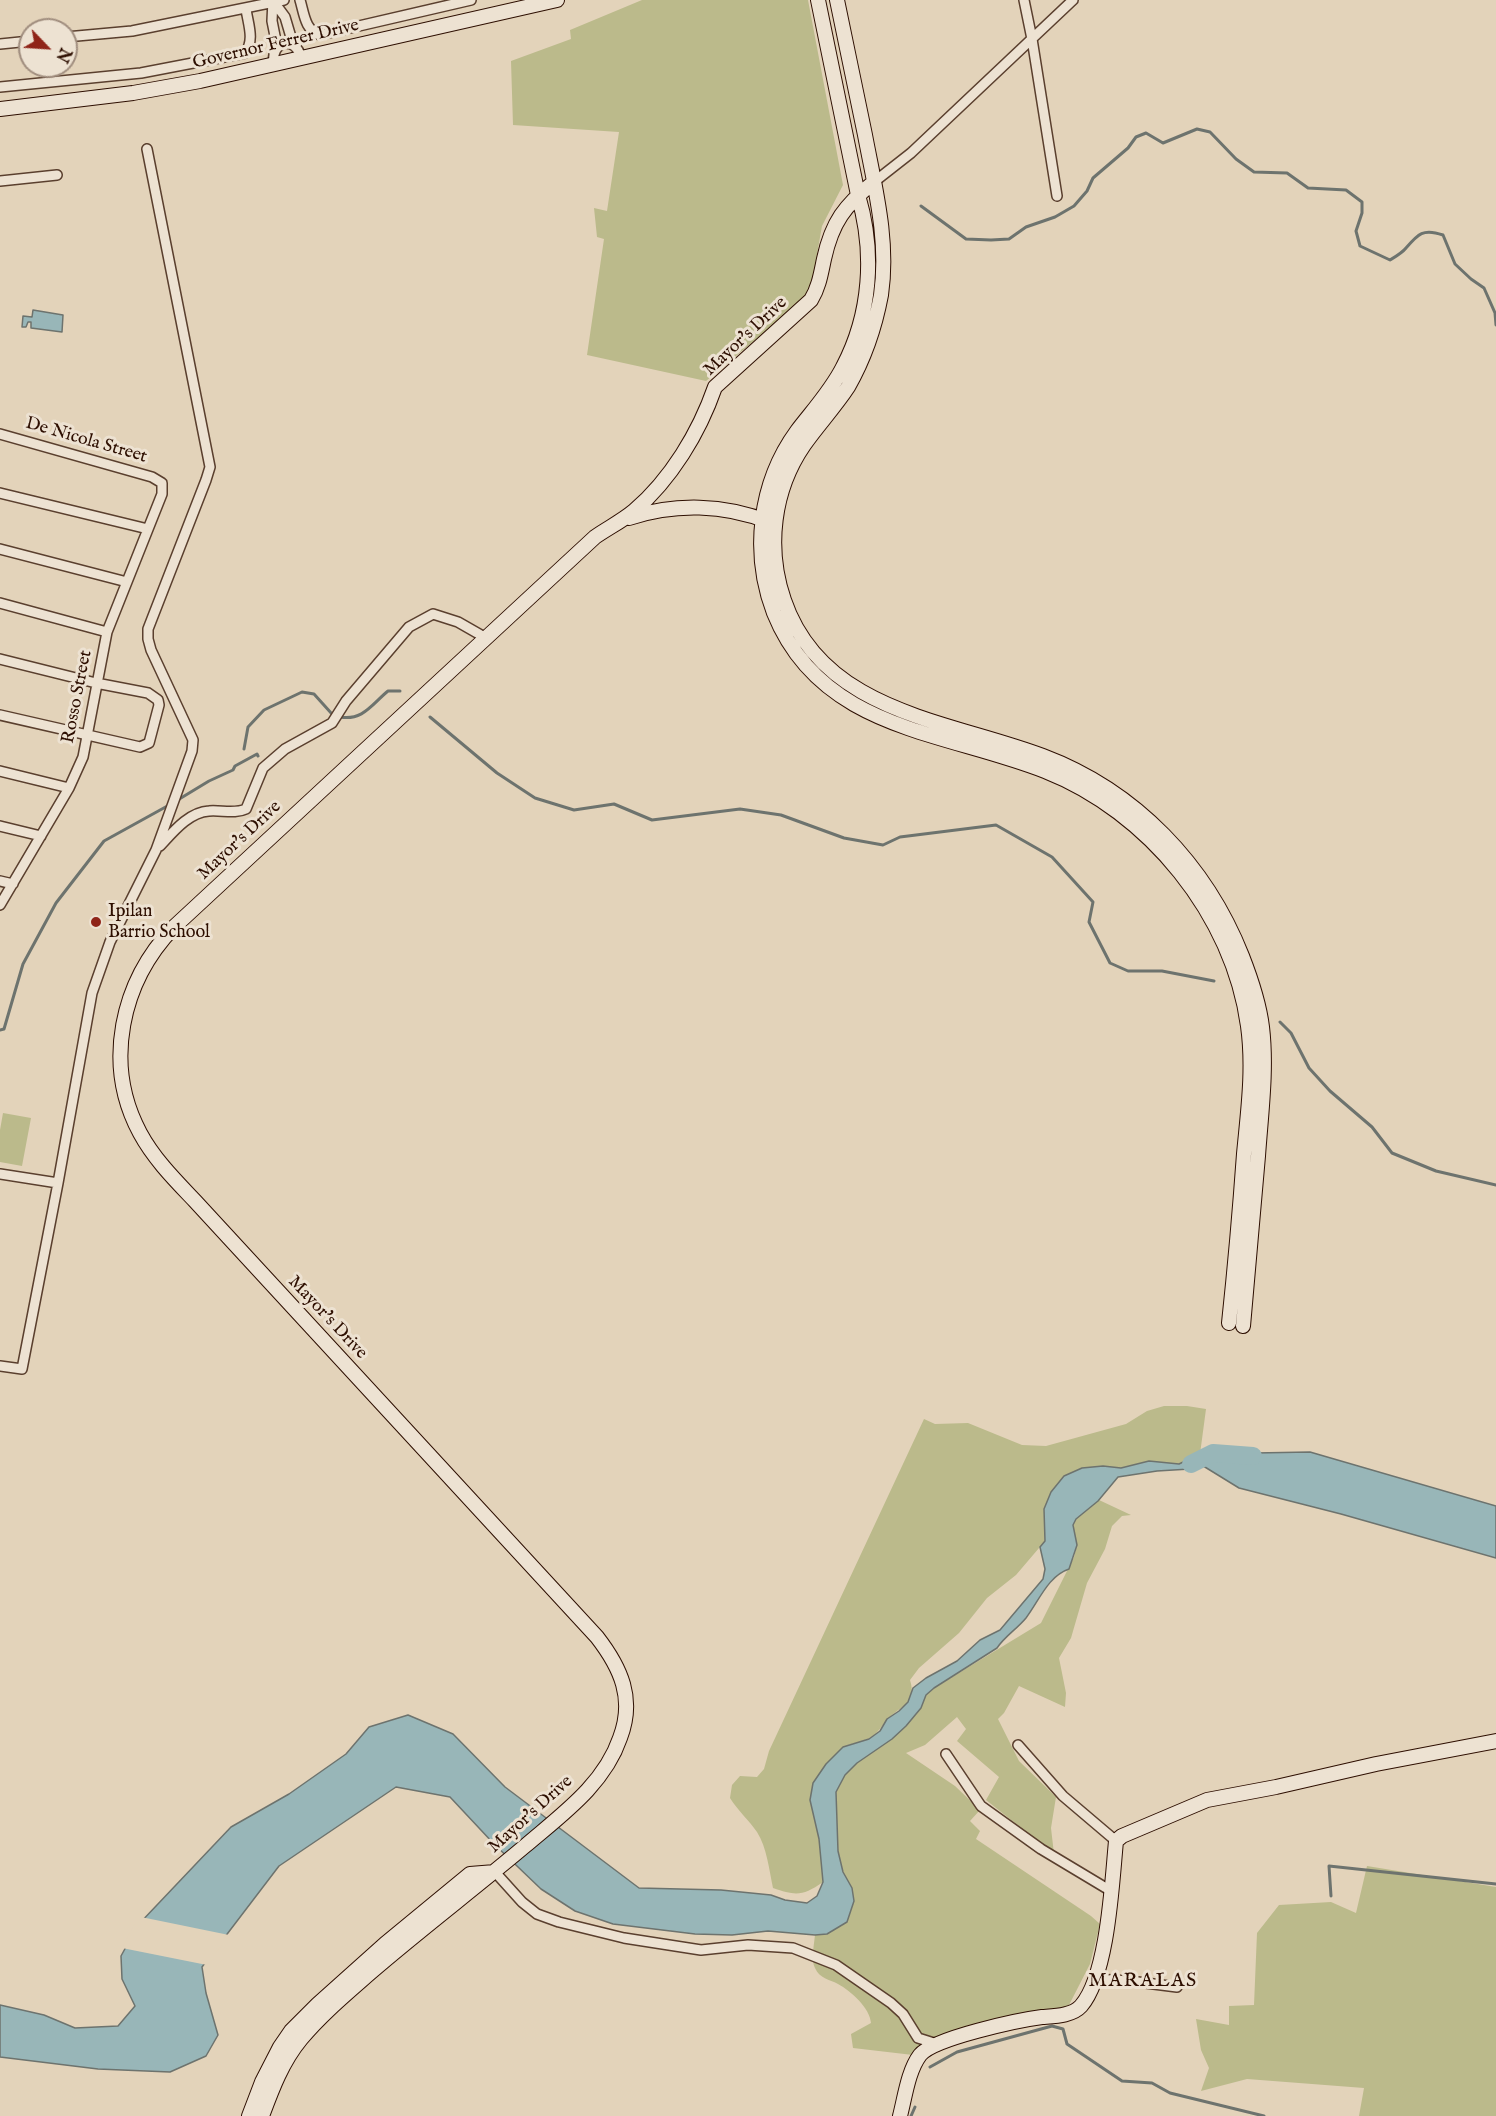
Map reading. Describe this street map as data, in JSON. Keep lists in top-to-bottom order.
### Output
{
  "streets": {
    "street": [
      "Governor Ferrer Drive",
      "Mayor's Drive",
      "De Nicola Street",
      "Rosso Street"
    ]
  },
  "crossings": [
    ["De Nicola Street", "Rosso Street"]
  ],
  "districts": ["MARALAS"],
  "places": ["Ipilan Barrio School"],
  "north": "bottom right"
}
